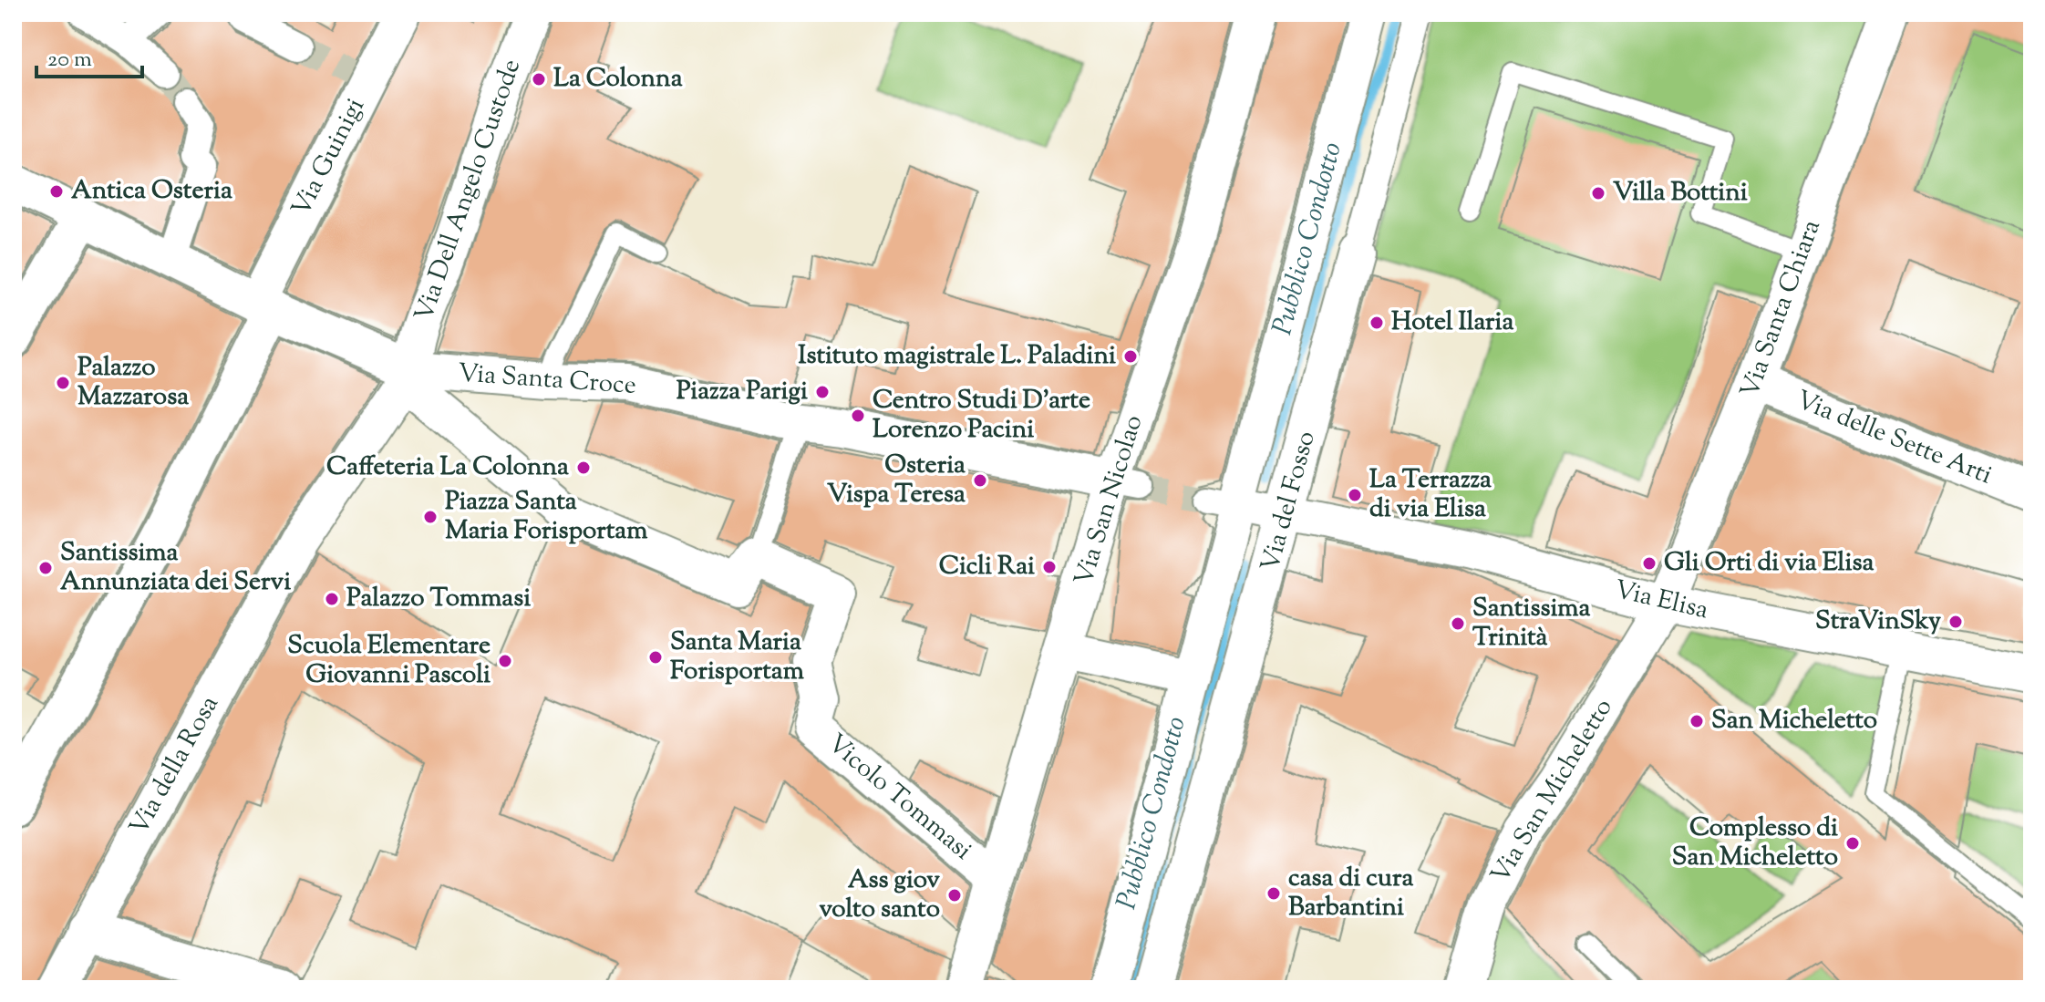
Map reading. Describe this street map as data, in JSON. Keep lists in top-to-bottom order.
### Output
{
  "streets": {
    "street": [
      "Via Guinigi",
      "Via Dell Angelo Custode",
      "Via Santa Chiara",
      "Via Santa Croce",
      "Via delle Sette Arti",
      "Via San Nicolao",
      "Via del Fosso",
      "Via Elisa",
      "Via della Rosa",
      "Via San Micheletto",
      "Vicolo Tommasi"
    ]
  },
  "crossings": [
    ["Via Guinigi", "Via Santa Croce"],
    ["Via Dell Angelo Custode", "Via Santa Croce"],
    ["Via Dell Angelo Custode", "Via della Rosa"],
    ["Via Santa Chiara", "Via delle Sette Arti"],
    ["Via Santa Chiara", "Via Elisa"],
    ["Via Santa Chiara", "Via San Micheletto"],
    ["Via Santa Croce", "Via San Nicolao"],
    ["Via Santa Croce", "Via della Rosa"],
    ["Via San Nicolao", "Vicolo Tommasi"],
    ["Via del Fosso", "Via Elisa"],
    ["Via Elisa", "Via San Micheletto"]
  ],
  "water": ["Pubblico Condotto"],
  "places": [
    "La Colonna",
    "Antica Osteria",
    "Villa Bottini",
    "Hotel Ilaria",
    "Istituto magistrale L. Paladini",
    "Palazzo Mazzarosa",
    "Piazza Parigi",
    "Centro Studi D'arte Lorenzo Pacini",
    "Caffeteria La Colonna",
    "Osteria Vispa Teresa",
    "La Terrazza di via Elisa",
    "Piazza Santa Maria Forisportam",
    "Gli Orti di via Elisa",
    "Cicli Rai",
    "Santissima Annunziata dei Servi",
    "Palazzo Tommasi",
    "StraVinSky",
    "Santissima Trinità",
    "Santa Maria Forisportam",
    "Scuola Elementare Giovanni Pascoli",
    "San Micheletto",
    "Complesso di San Micheletto",
    "casa di cura Barbantini",
    "Ass giov volto santo"
  ],
  "scale_bar": "20 m"
}
